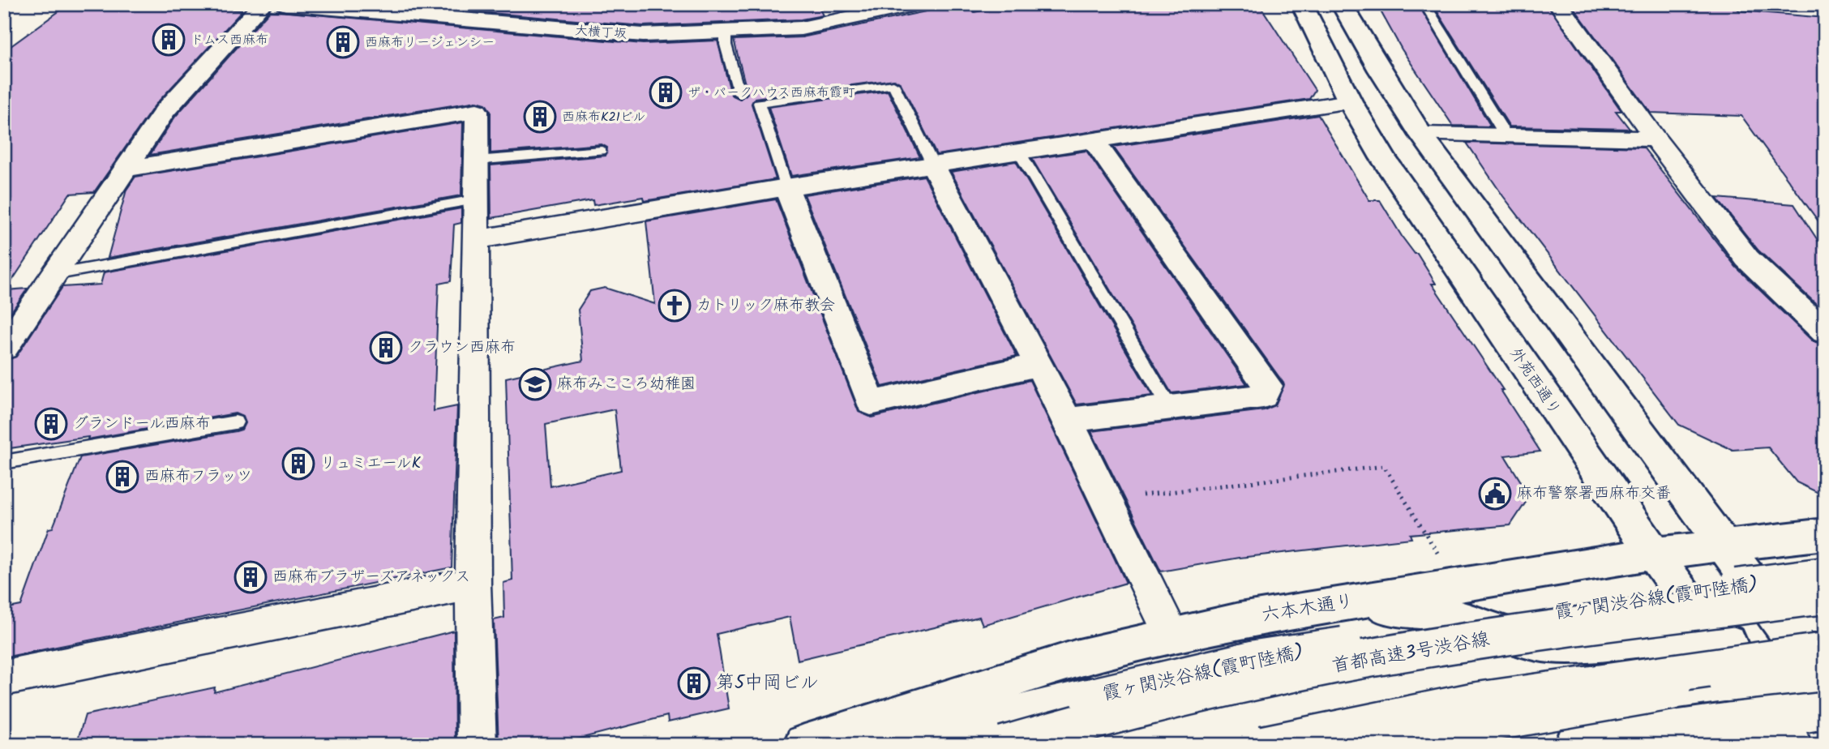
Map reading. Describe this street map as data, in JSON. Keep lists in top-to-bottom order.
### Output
{
  "streets": {
    "main road": [
      "外苑西通り",
      "霞ヶ関渋谷線(霞町陸橋)",
      "六本木通り",
      "首都高速3号渋谷線"
    ],
    "street": ["大横丁坂"]
  },
  "crossings": [
    ["外苑西通り", "六本木通り"]
  ],
  "places": {
    "building": [
      "ドムス西麻布",
      "西麻布リージェンシー",
      "ザ・パークハウス西麻布霞町",
      "西麻布K21ビル",
      "クラウン西麻布",
      "グランドール西麻布",
      "リュミエールK",
      "西麻布フラッツ",
      "西麻布ブラザーズアネックス",
      "第5中岡ビル"
    ],
    "church": ["カトリック麻布教会"],
    "school or university": ["麻布みこころ幼稚園"],
    "public building": ["麻布警察署西麻布交番"]
  }
}
